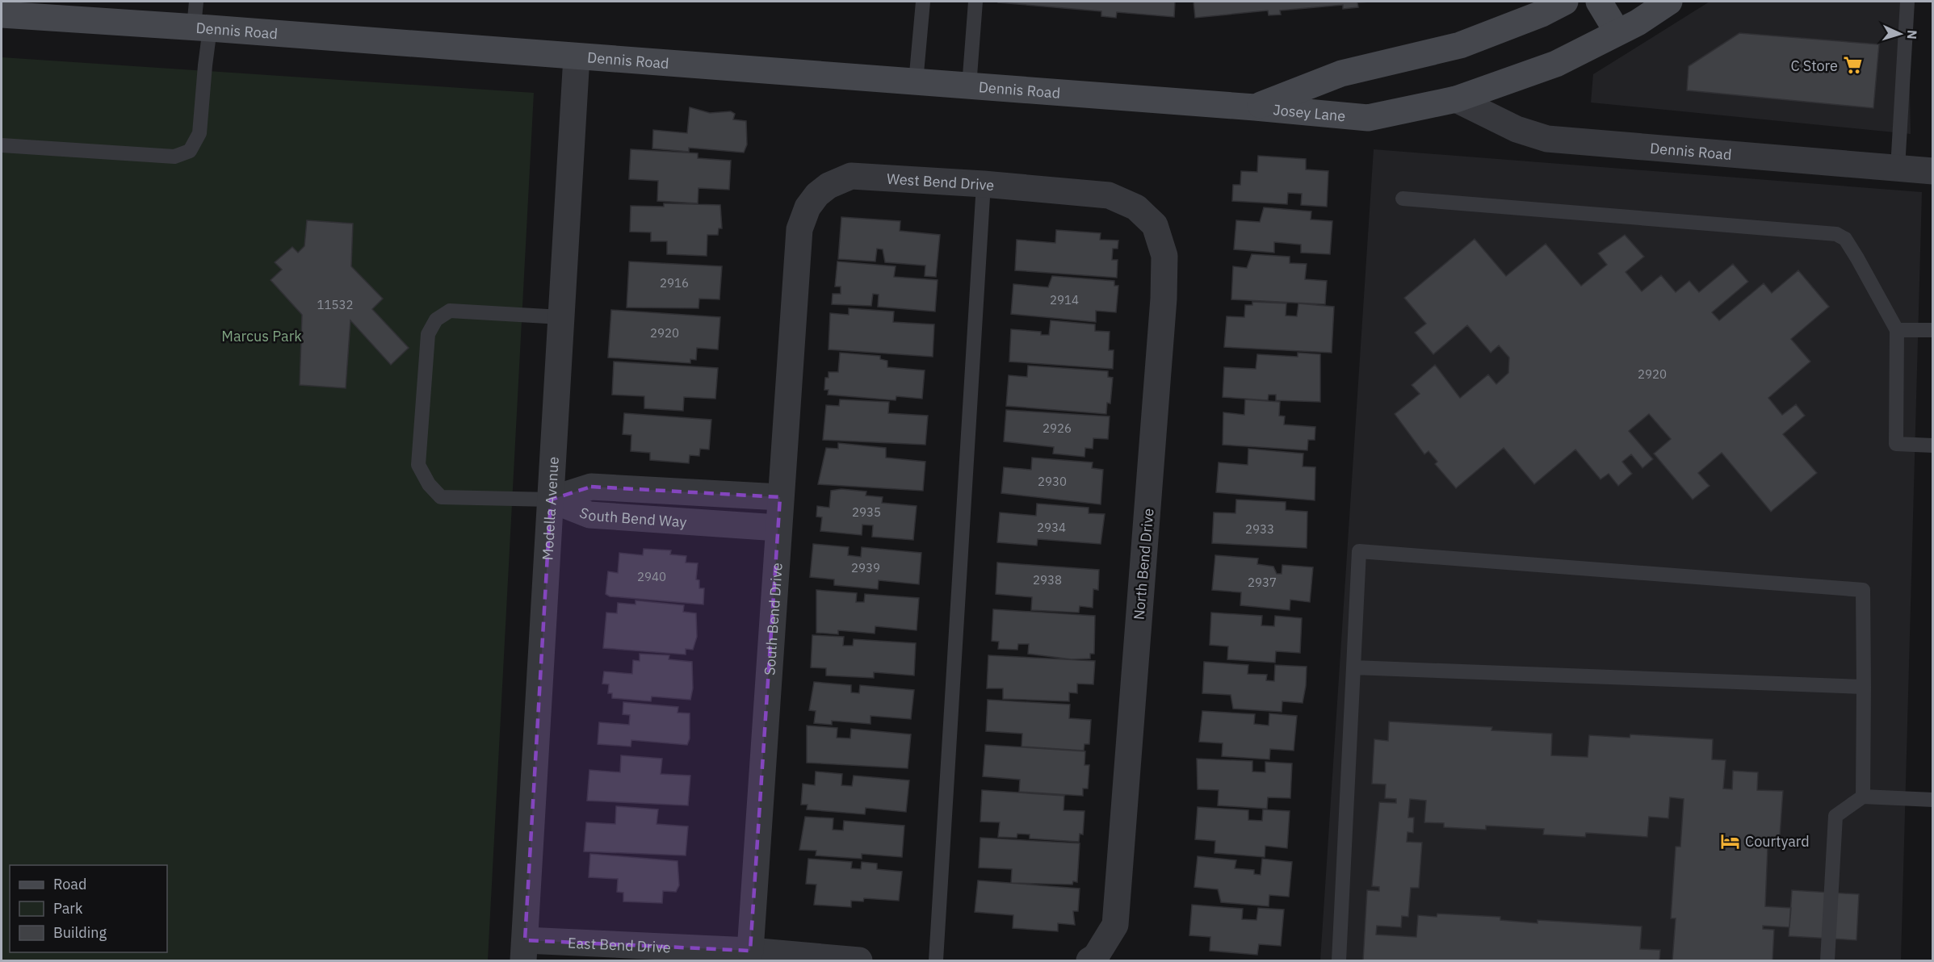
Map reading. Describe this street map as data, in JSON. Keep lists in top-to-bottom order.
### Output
{
  "streets": {
    "street": [
      "Dennis Road",
      "Josey Lane",
      "West Bend Drive",
      "Modella Avenue",
      "South Bend Way",
      "North Bend Drive",
      "South Bend Drive",
      "East Bend Drive"
    ]
  },
  "crossings": [
    ["Dennis Road", "Josey Lane"],
    ["Dennis Road", "Modella Avenue"],
    ["West Bend Drive", "North Bend Drive"],
    ["West Bend Drive", "South Bend Drive"],
    ["Modella Avenue", "South Bend Way"],
    ["Modella Avenue", "East Bend Drive"],
    ["South Bend Way", "South Bend Drive"],
    ["South Bend Drive", "East Bend Drive"]
  ],
  "parks": ["Marcus Park"],
  "places": {
    "supermarket": ["C Store"],
    "hotel": ["Courtyard"]
  },
  "house_numbers": [
    "2916",
    "2914",
    "11532",
    "2920",
    "2920",
    "2926",
    "2930",
    "2935",
    "2934",
    "2933",
    "2939",
    "2940",
    "2938",
    "2937"
  ],
  "legend": ["Road", "Park", "Building"],
  "north": "right"
}
